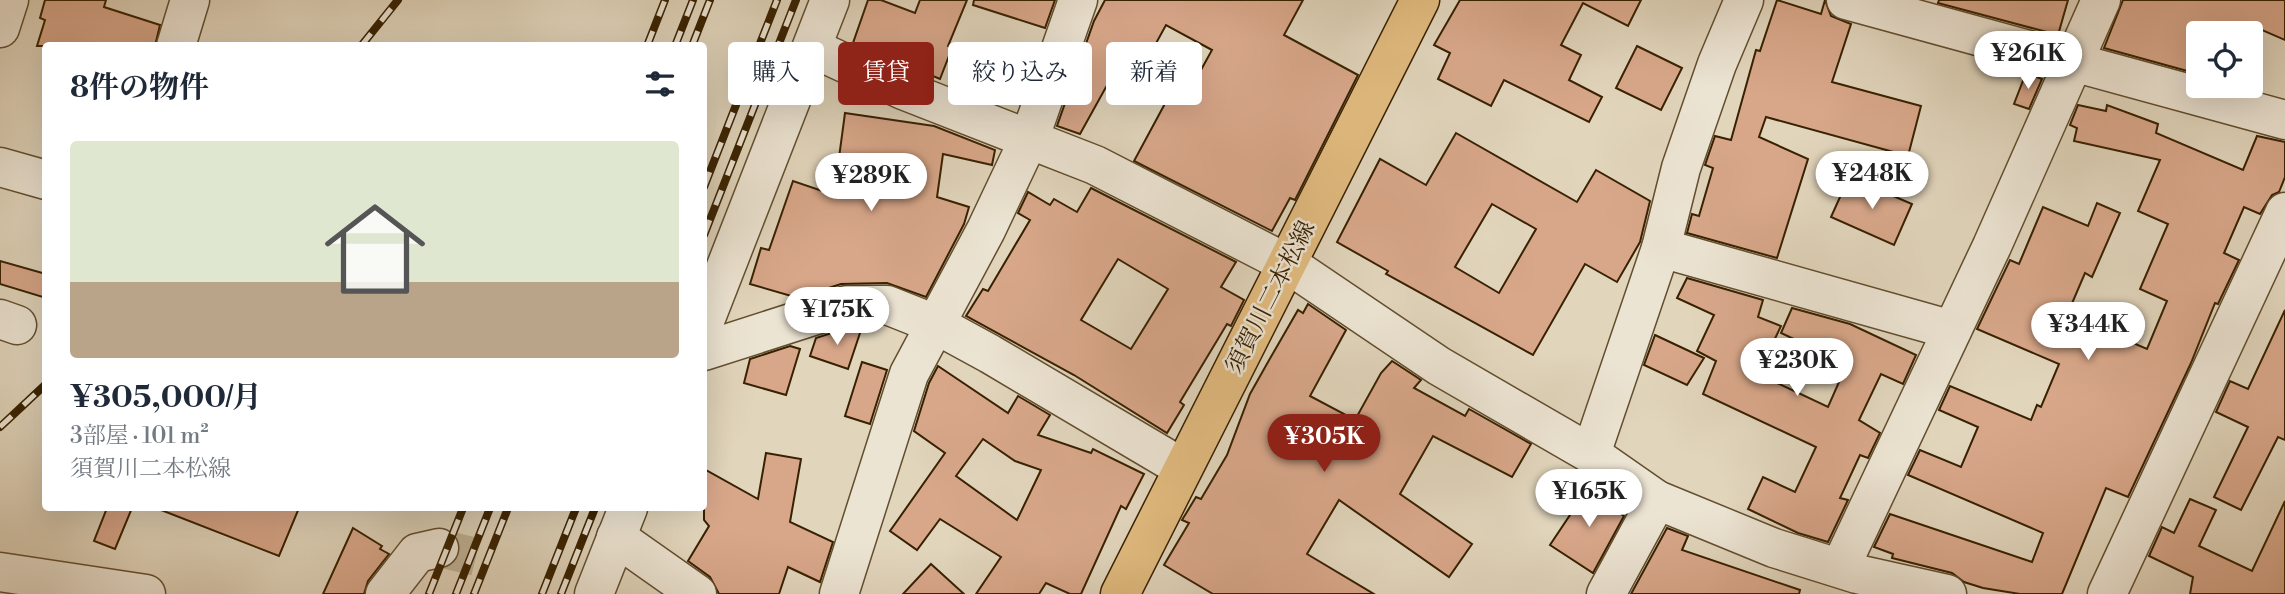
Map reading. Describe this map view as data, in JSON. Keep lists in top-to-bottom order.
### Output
{
  "streets": {
    "main road": ["須賀川二本松線"]
  },
  "page": {
    "price": [
      "¥261K",
      "¥248K",
      "¥289K",
      "¥175K",
      "¥344K",
      "¥230K",
      "¥305K",
      "¥165K"
    ],
    "chip": [
      "購入",
      "賃貸",
      "絞り込み",
      "新着"
    ],
    "heading": "8件の物件",
    "list": [
      {
        "name": "¥305,000/月",
        "note": "3部屋 · 101 m² · 須賀川二本松線"
      }
    ]
  }
}
